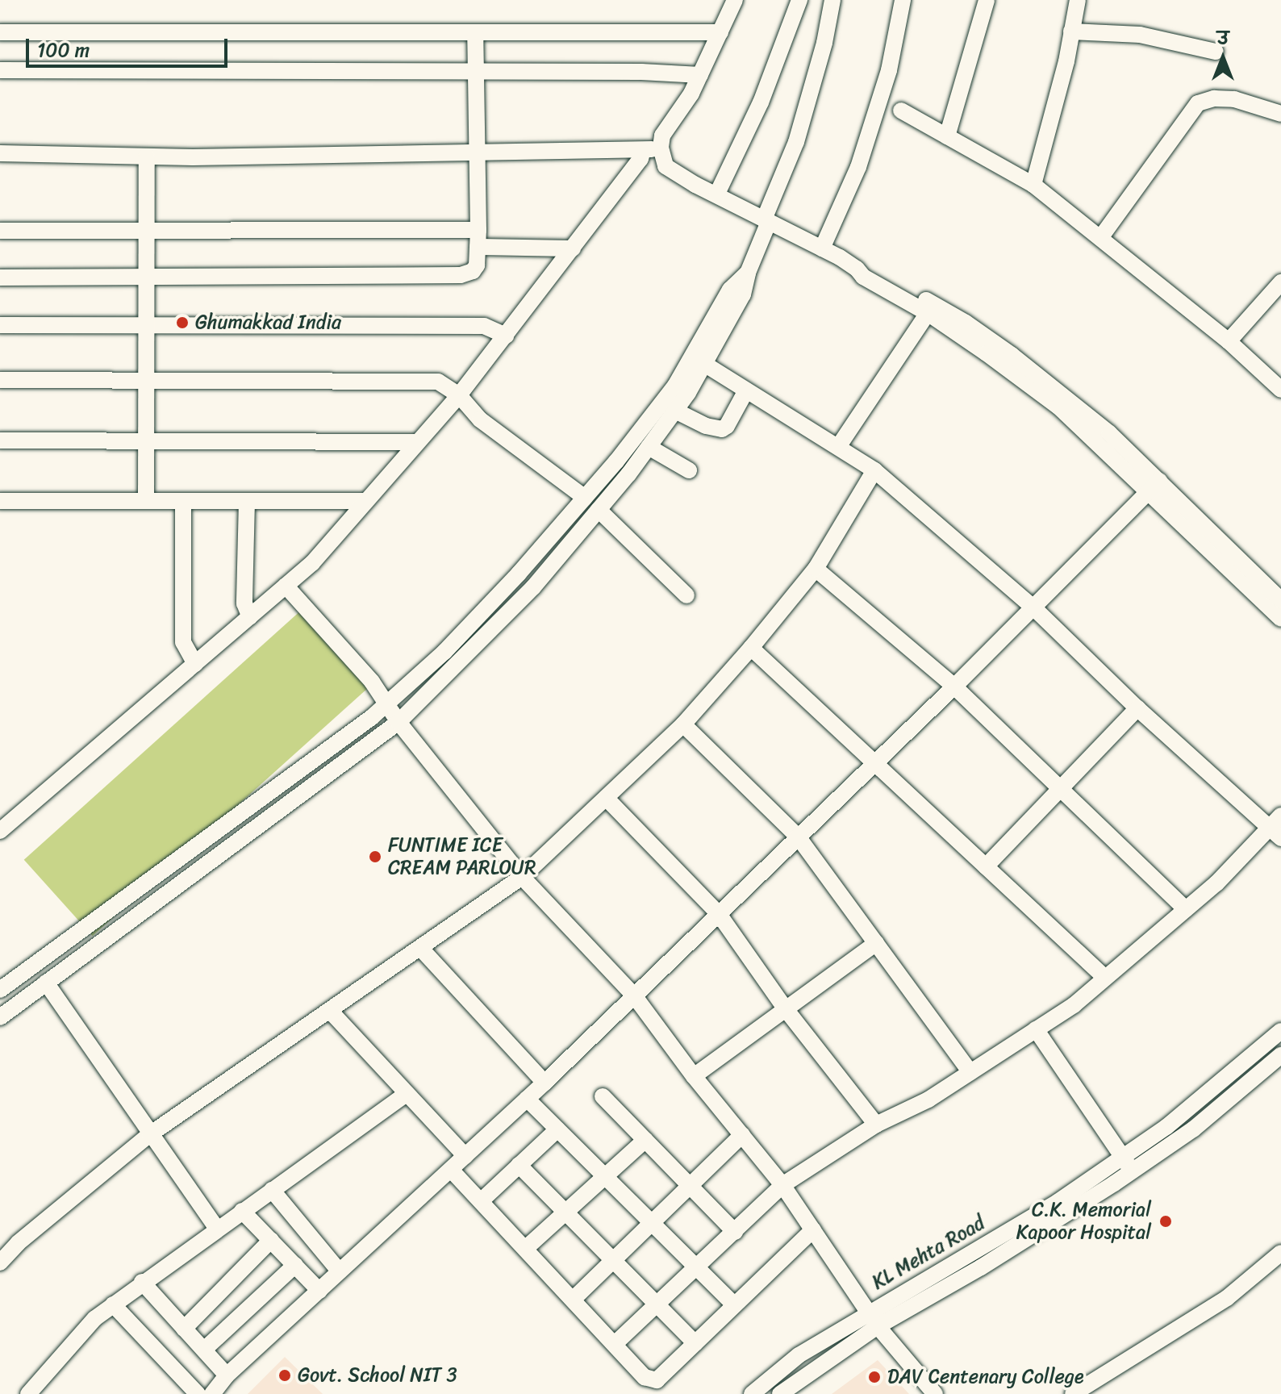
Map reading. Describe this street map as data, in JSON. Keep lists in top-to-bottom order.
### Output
{
  "streets": {
    "street": ["KL Mehta Road"]
  },
  "places": [
    "Ghumakkad India",
    "FUNTIME ICE CREAM PARLOUR",
    "C.K. Memorial Kapoor Hospital",
    "Govt. School NIT 3",
    "DAV Centenary College"
  ],
  "scale_bar": "100 m",
  "north": "top"
}
